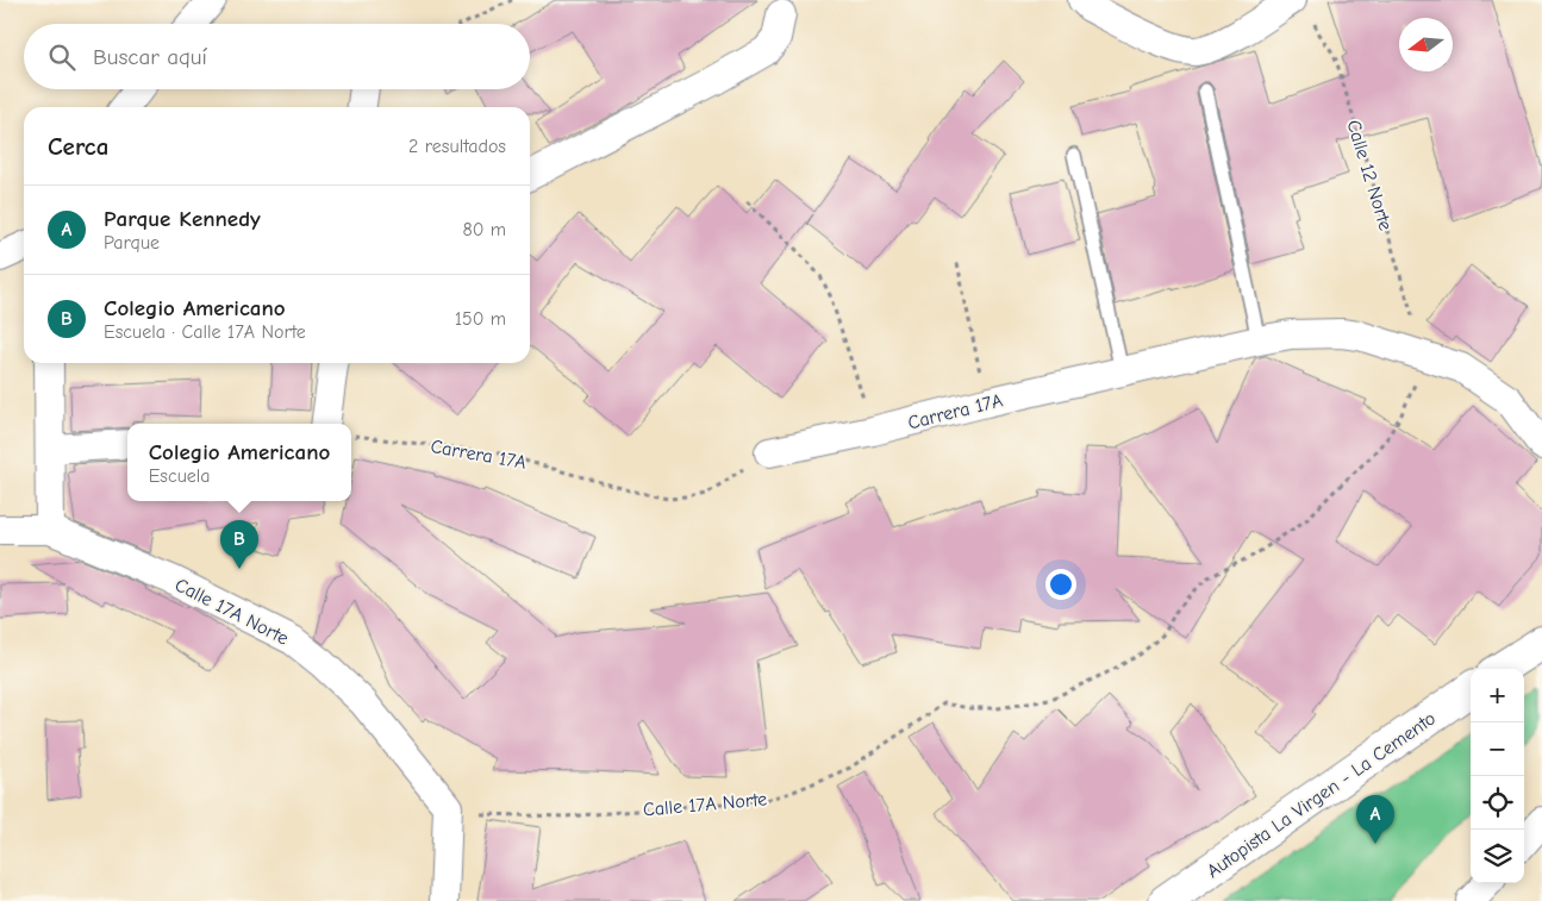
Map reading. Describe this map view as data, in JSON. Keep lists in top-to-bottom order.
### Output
{
  "streets": {
    "main road": ["Autopista La Virgen - La Cemento"],
    "street": ["Carrera 17A", "Calle 17A Norte"],
    "path": ["Calle 12 Norte"]
  },
  "crossings": [
    ["Calle 12 Norte", "Carrera 17A"],
    ["Calle 12 Norte", "Calle 17A Norte"],
    ["Carrera 17A", "Calle 17A Norte"]
  ],
  "north": "left",
  "page": {
    "search": "Buscar aquí",
    "heading": ["Cerca", "2 resultados"],
    "list": [
      {
        "mark": "A",
        "name": "Parque Kennedy",
        "note": "Parque",
        "value": "80 m"
      },
      {
        "mark": "B",
        "name": "Colegio Americano",
        "note": "Escuela · Calle 17A Norte",
        "value": "150 m"
      }
    ],
    "popup": ["Colegio Americano", "Escuela"],
    "pins": ["B", "A"],
    "map_buttons": ["+", "−"]
  }
}
